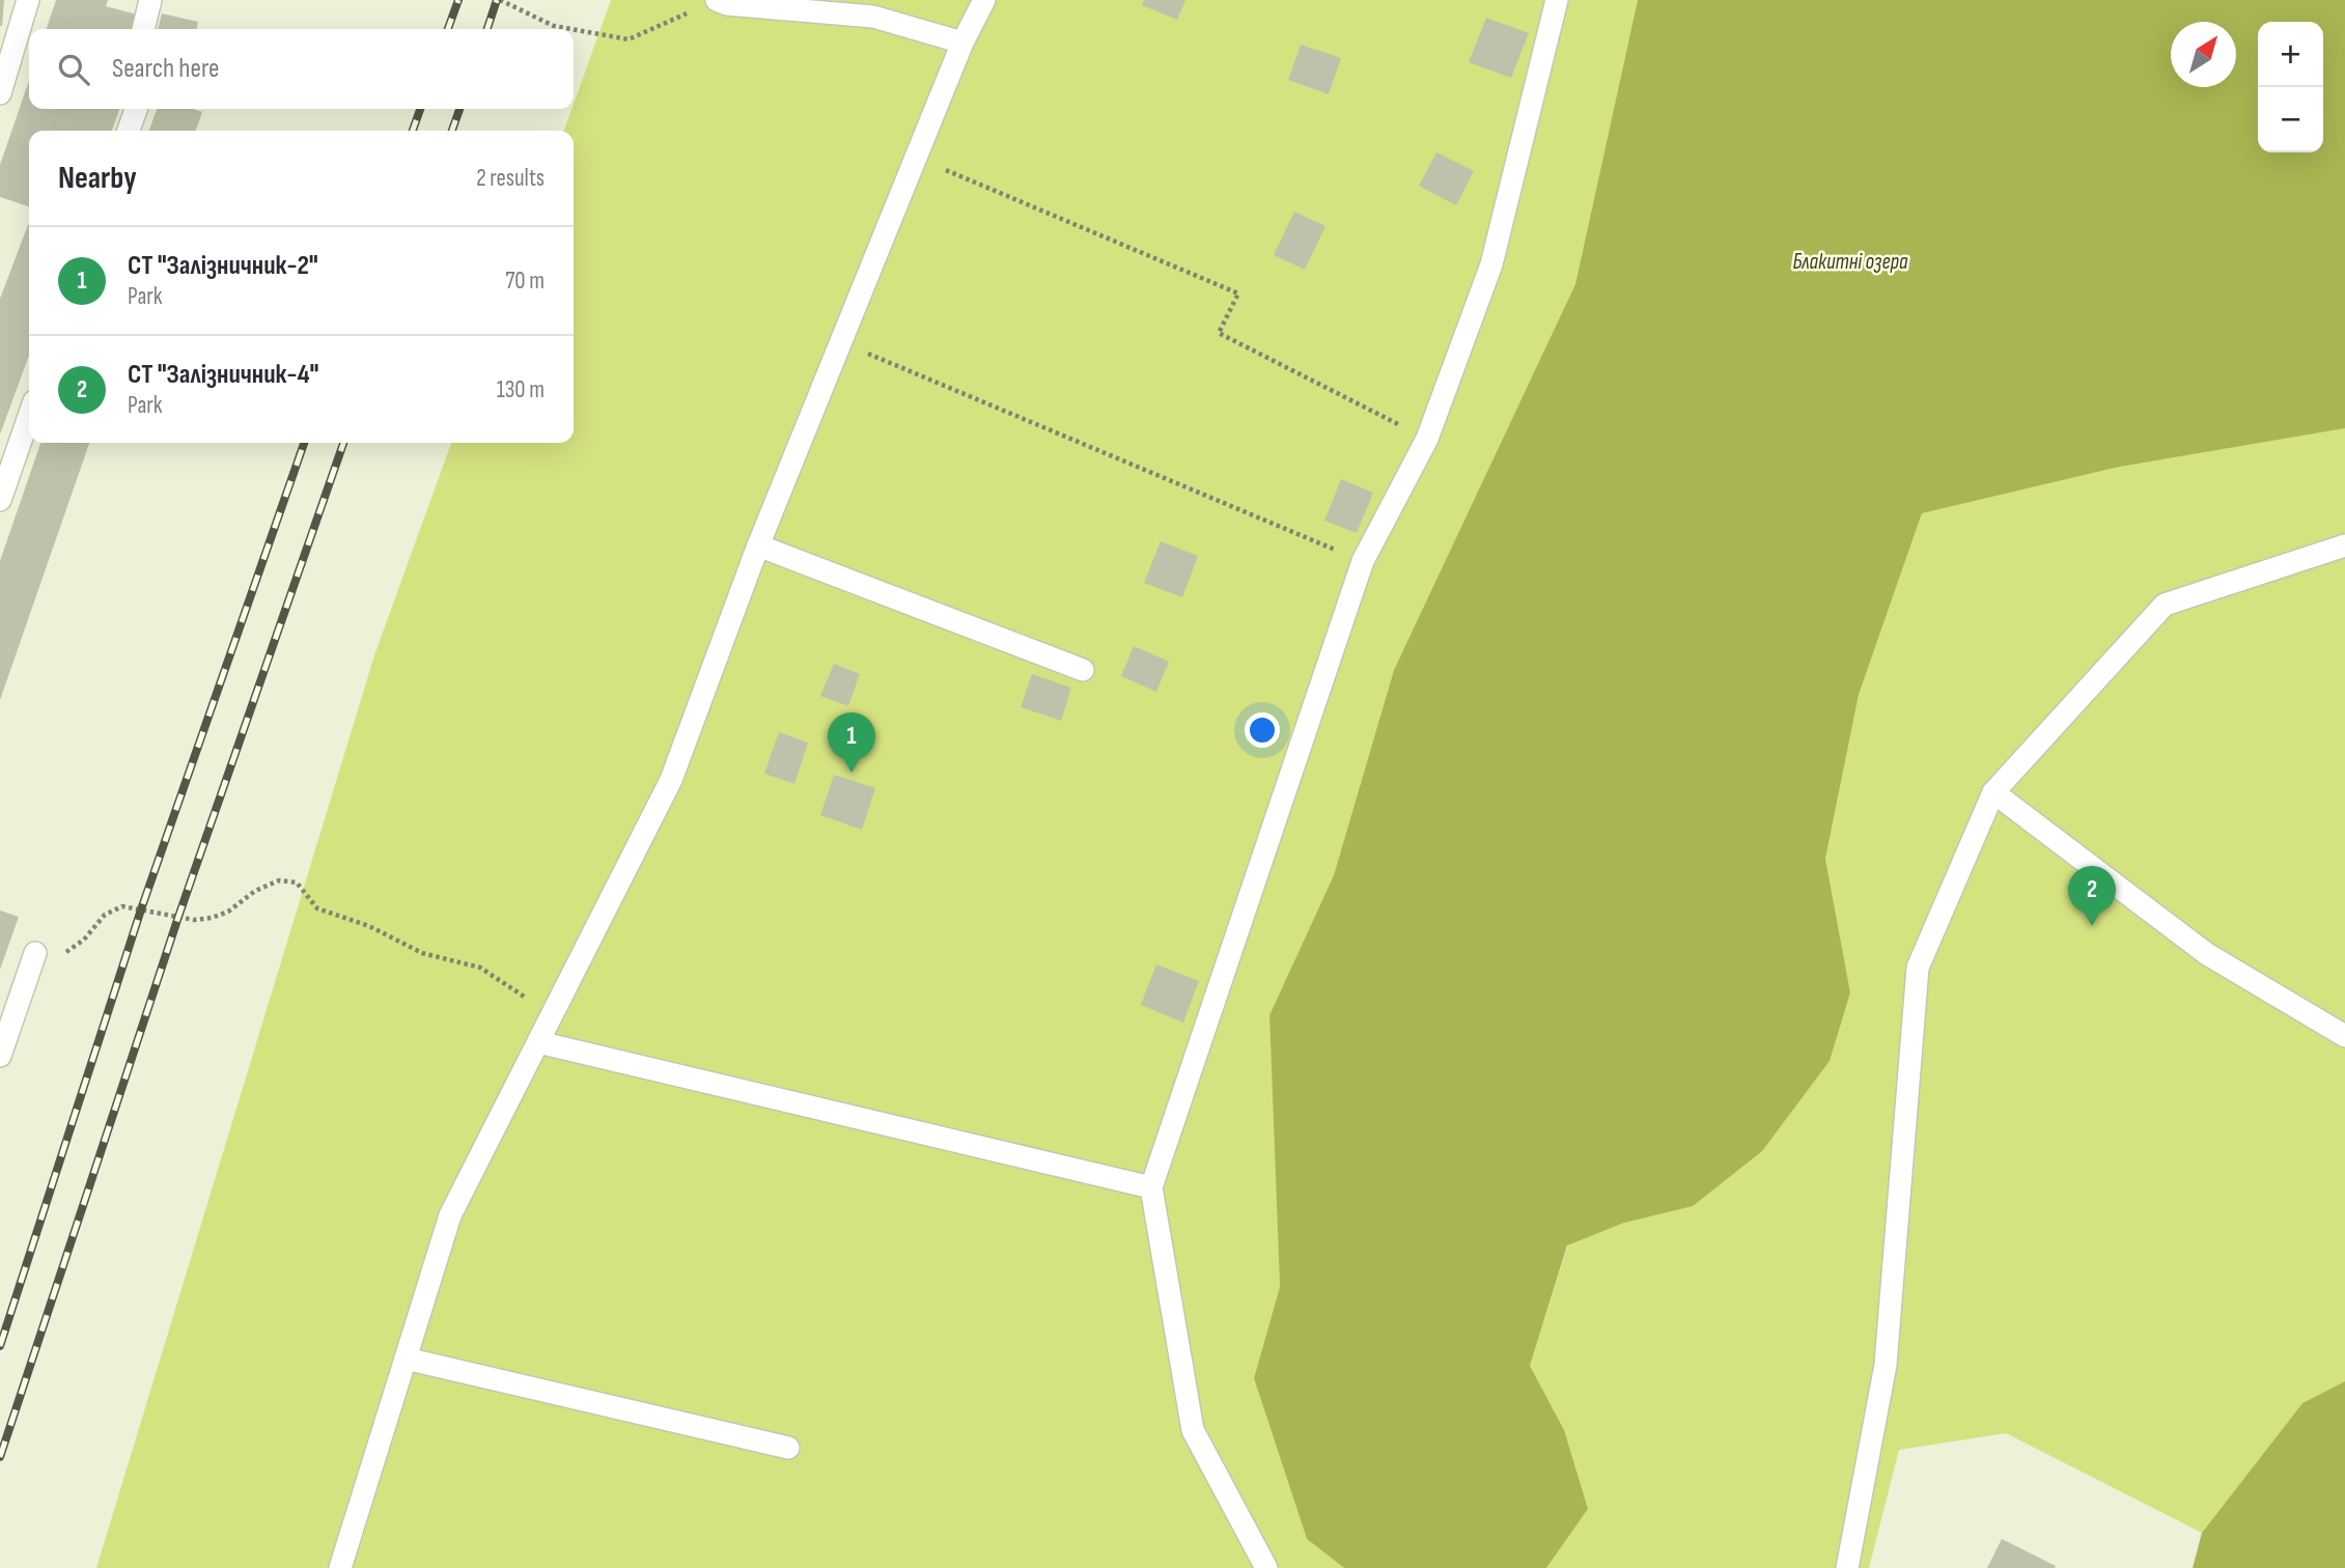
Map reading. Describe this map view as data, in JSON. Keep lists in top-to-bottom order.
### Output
{
  "water": ["Блакитні озера"],
  "north": "top right",
  "page": {
    "map_buttons": ["+", "−"],
    "search": "Search here",
    "heading": ["Nearby", "2 results"],
    "list": [
      {
        "mark": "1",
        "name": "СТ \"Залізничник-2\"",
        "note": "Park",
        "value": "70 m"
      },
      {
        "mark": "2",
        "name": "СТ \"Залізничник-4\"",
        "note": "Park",
        "value": "130 m"
      }
    ],
    "pins": ["1", "2"]
  }
}
